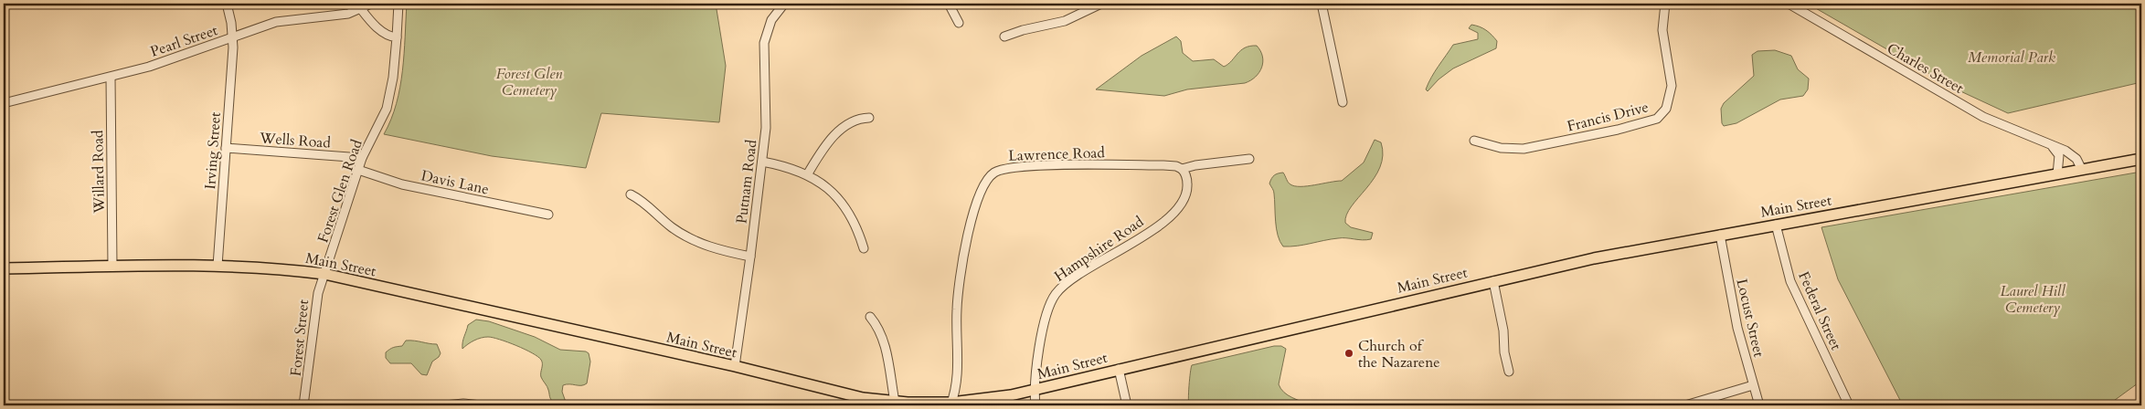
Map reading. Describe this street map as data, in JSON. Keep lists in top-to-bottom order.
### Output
{
  "streets": {
    "main road": ["Main Street"],
    "street": [
      "Pearl Street",
      "Charles Street",
      "Francis Drive",
      "Wells Road",
      "Irving Street",
      "Lawrence Road",
      "Willard Road",
      "Davis Lane",
      "Putnam Road",
      "Forest Glen Road",
      "Hampshire Road",
      "Federal Street",
      "Locust Street",
      "Forest Street"
    ]
  },
  "crossings": [
    ["Pearl Street", "Irving Street"],
    ["Pearl Street", "Willard Road"],
    ["Charles Street", "Main Street"],
    ["Wells Road", "Irving Street"],
    ["Wells Road", "Forest Glen Road"],
    ["Irving Street", "Main Street"],
    ["Lawrence Road", "Main Street"],
    ["Lawrence Road", "Hampshire Road"],
    ["Willard Road", "Main Street"],
    ["Davis Lane", "Forest Glen Road"],
    ["Putnam Road", "Main Street"],
    ["Forest Glen Road", "Main Street"],
    ["Forest Glen Road", "Forest Street"],
    ["Main Street", "Hampshire Road"],
    ["Main Street", "Federal Street"],
    ["Main Street", "Locust Street"],
    ["Main Street", "Forest Street"]
  ],
  "parks": ["Memorial Park", "Forest Glen Cemetery", "Laurel Hill Cemetery"],
  "places": ["Church of the Nazarene"]
}
